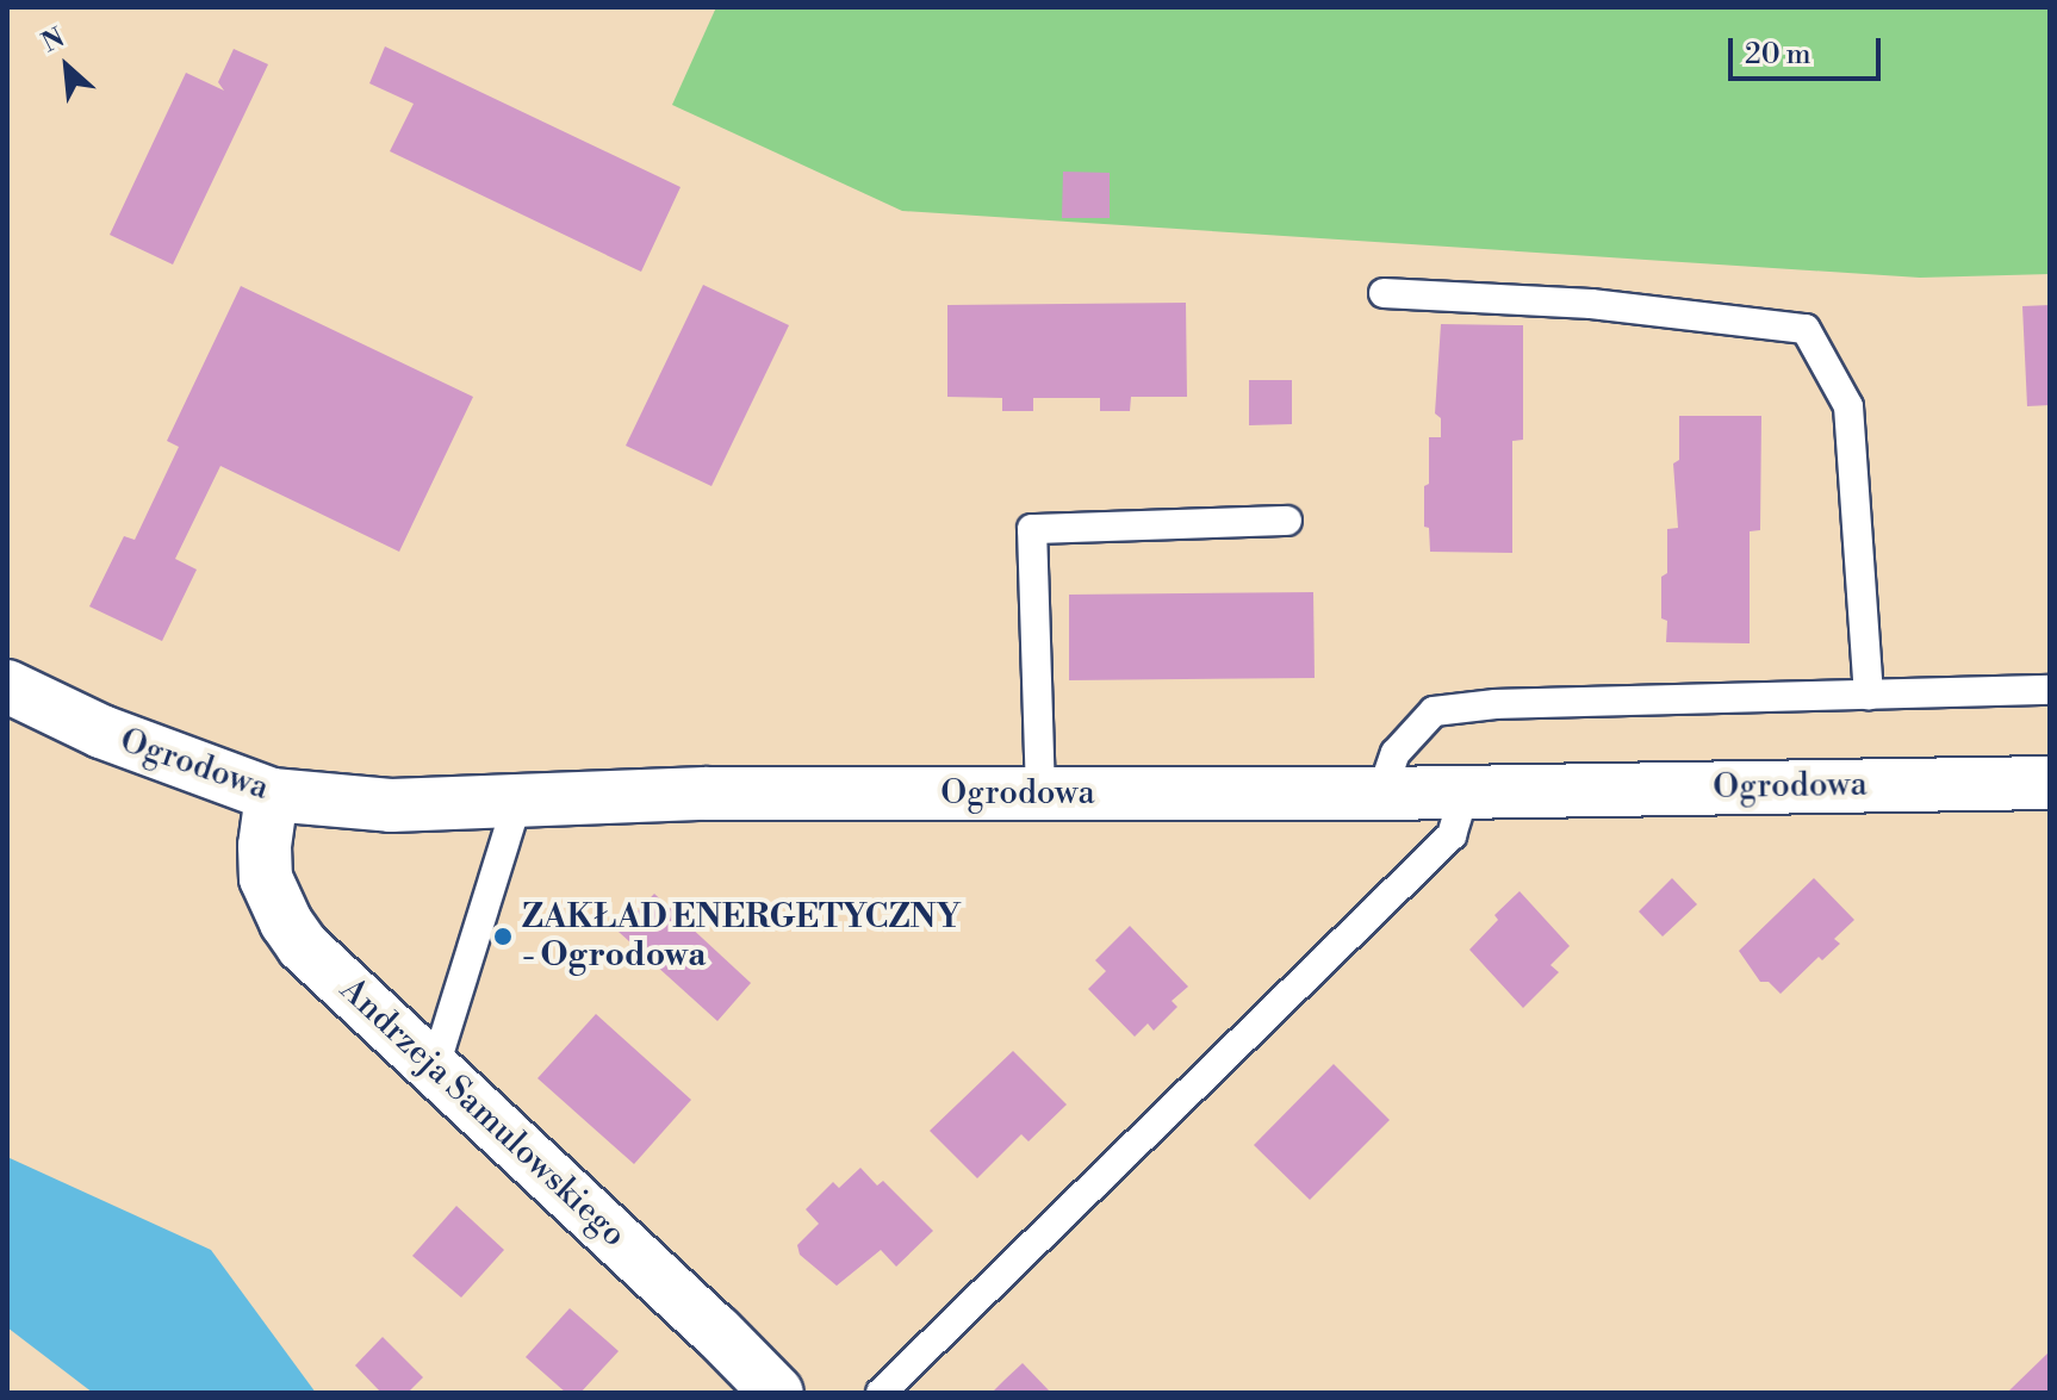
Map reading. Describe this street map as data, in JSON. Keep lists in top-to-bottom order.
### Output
{
  "streets": {
    "street": ["Ogrodowa", "Andrzeja Samulowskiego"]
  },
  "crossings": [
    ["Ogrodowa", "Andrzeja Samulowskiego"]
  ],
  "places": ["ZAKŁAD ENERGETYCZNY - Ogrodowa"],
  "scale_bar": "20 m",
  "north": "top left"
}
